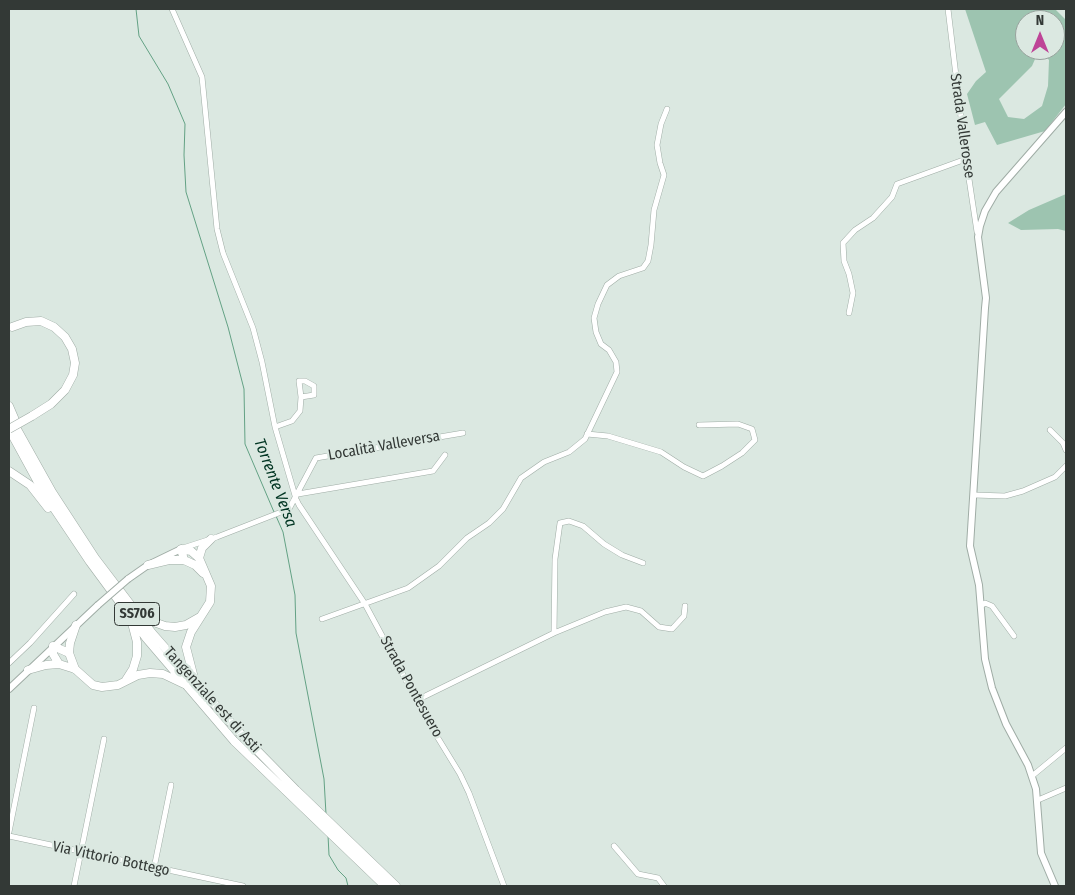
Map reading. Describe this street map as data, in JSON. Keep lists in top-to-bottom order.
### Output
{
  "streets": {
    "highway": ["SS706", "Tangenziale est di Asti"],
    "street": [
      "Strada Vallerosse",
      "Località Valleversa",
      "Strada Pontesuero",
      "Via Vittorio Bottego"
    ]
  },
  "crossings": [
    ["Località Valleversa", "Strada Pontesuero"]
  ],
  "water": ["Torrente Versa"],
  "north": "top"
}
